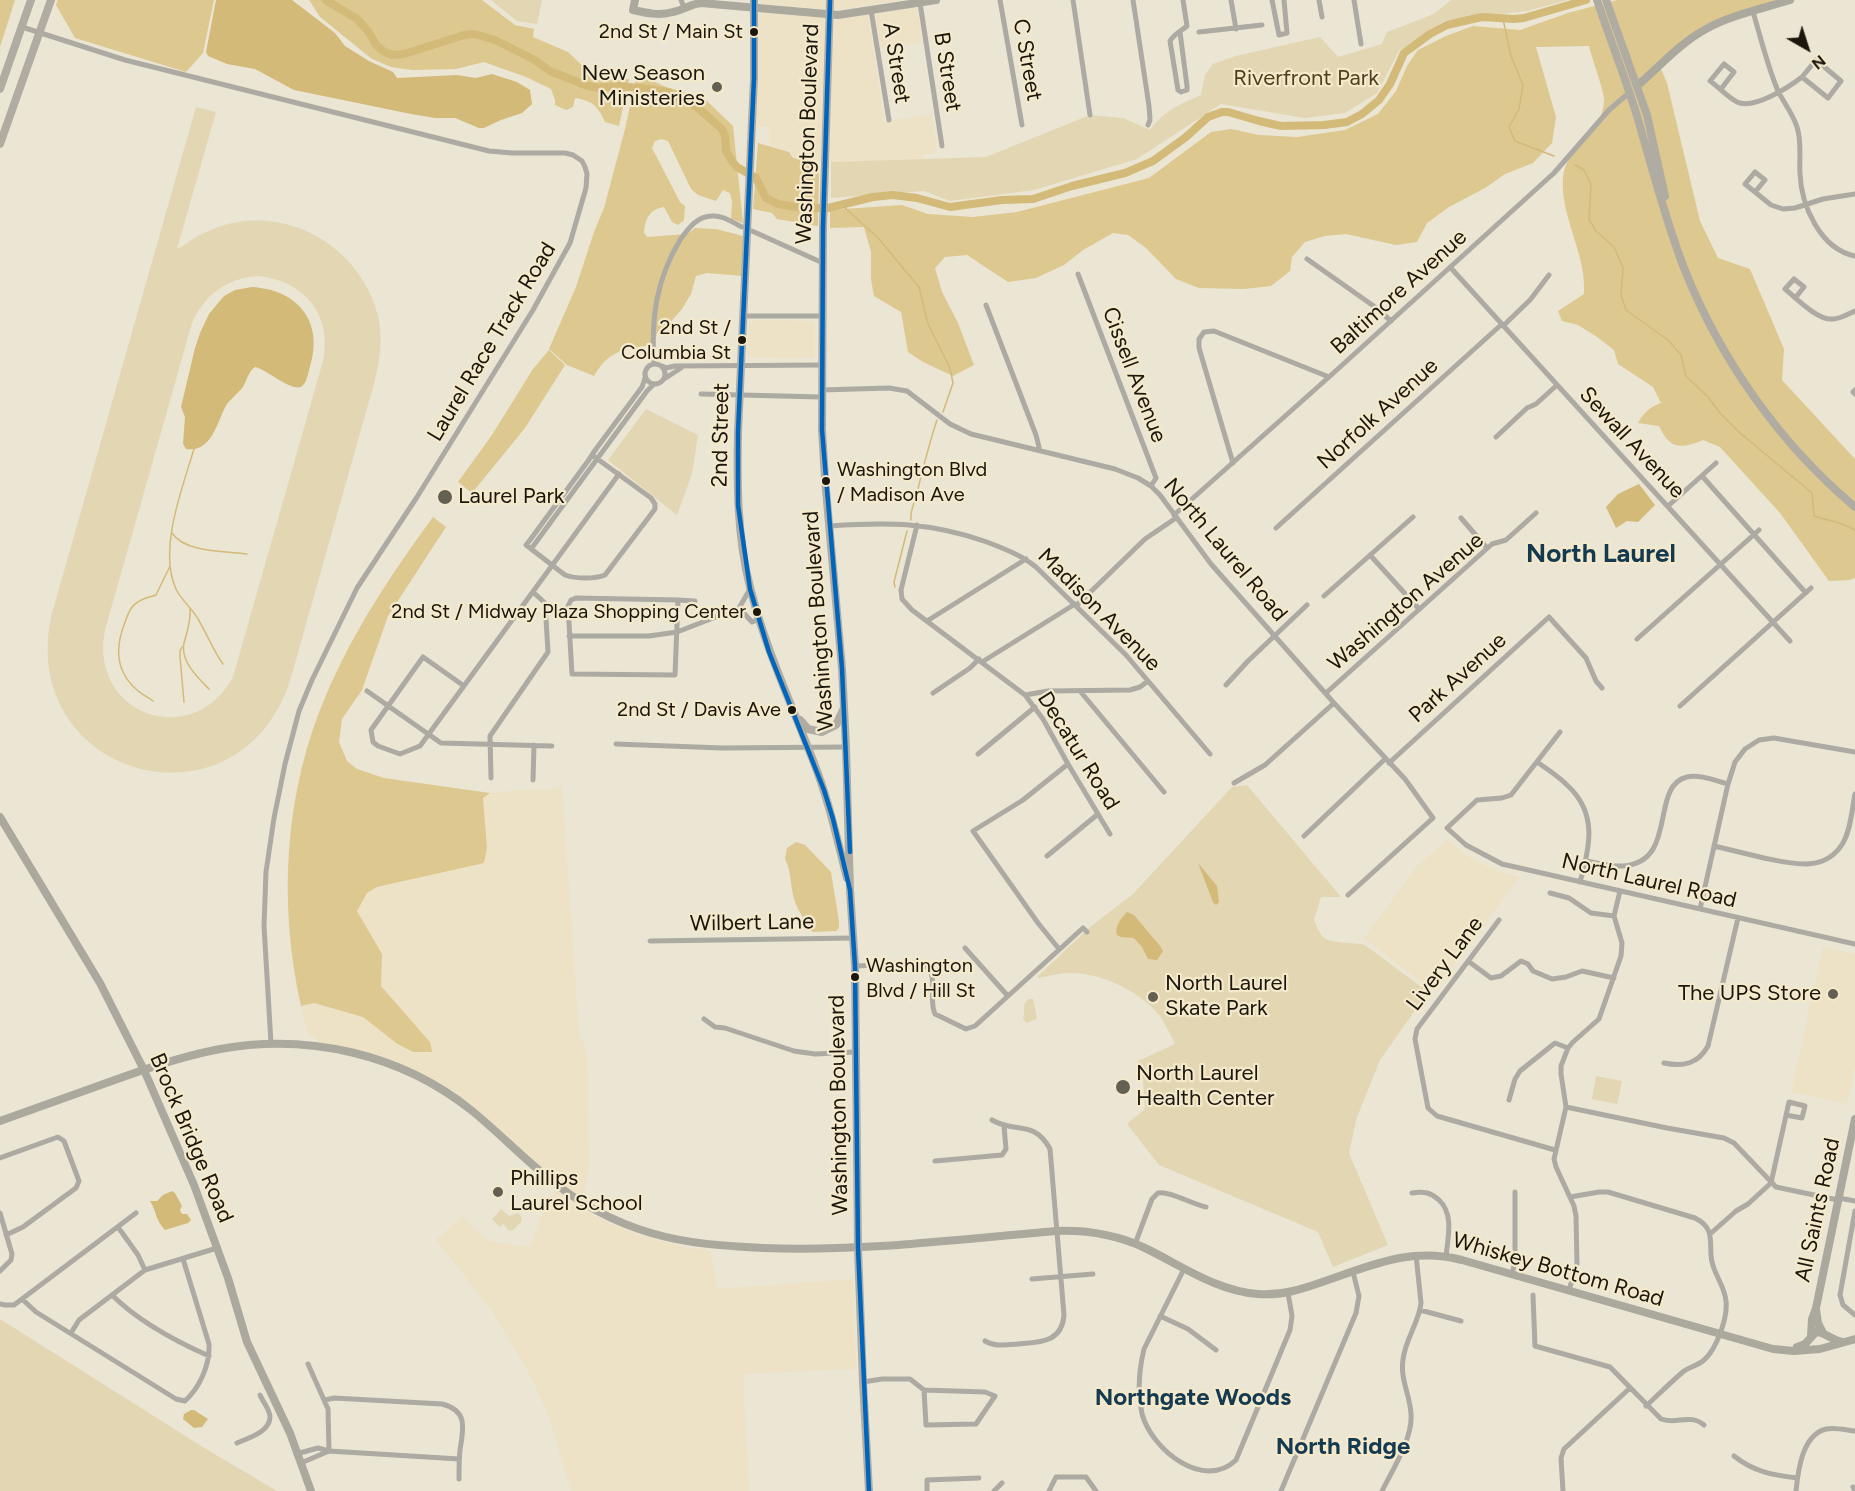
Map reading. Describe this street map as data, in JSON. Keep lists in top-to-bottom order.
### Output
{
  "streets": {
    "main road": ["Washington Boulevard", "2nd Street"],
    "street": [
      "C Street",
      "A Street",
      "B Street",
      "Baltimore Avenue",
      "Laurel Race Track Road",
      "Cissell Avenue",
      "Norfolk Avenue",
      "Sewall Avenue",
      "North Laurel Road",
      "Washington Avenue",
      "Madison Avenue",
      "Park Avenue",
      "Decatur Road",
      "Wilbert Lane",
      "Livery Lane",
      "Brock Bridge Road",
      "All Saints Road",
      "Whiskey Bottom Road"
    ]
  },
  "crossings": [
    ["Washington Boulevard", "2nd Street"],
    ["Washington Boulevard", "North Laurel Road"],
    ["Washington Boulevard", "Madison Avenue"],
    ["Washington Boulevard", "Wilbert Lane"],
    ["Washington Boulevard", "Whiskey Bottom Road"],
    ["Baltimore Avenue", "Sewall Avenue"],
    ["Baltimore Avenue", "North Laurel Road"],
    ["Baltimore Avenue", "Madison Avenue"],
    ["Baltimore Avenue", "Decatur Road"],
    ["Laurel Race Track Road", "Whiskey Bottom Road"],
    ["Cissell Avenue", "North Laurel Road"],
    ["Norfolk Avenue", "Sewall Avenue"],
    ["2nd Street", "North Laurel Road"],
    ["North Laurel Road", "Washington Avenue"],
    ["North Laurel Road", "Park Avenue"],
    ["Madison Avenue", "Decatur Road"],
    ["Brock Bridge Road", "Whiskey Bottom Road"],
    ["All Saints Road", "Whiskey Bottom Road"]
  ],
  "districts": ["North Laurel", "Northgate Woods", "North Ridge"],
  "parks": ["Riverfront Park"],
  "places": [
    "2nd St / Main St",
    "New Season Ministeries",
    "2nd St / Columbia St",
    "Washington Blvd / Madison Ave",
    "Laurel Park",
    "2nd St / Midway Plaza Shopping Center",
    "2nd St / Davis Ave",
    "Washington Blvd / Hill St",
    "The UPS Store",
    "North Laurel Skate Park",
    "North Laurel Health Center",
    "Phillips Laurel School"
  ],
  "north": "bottom right"
}
